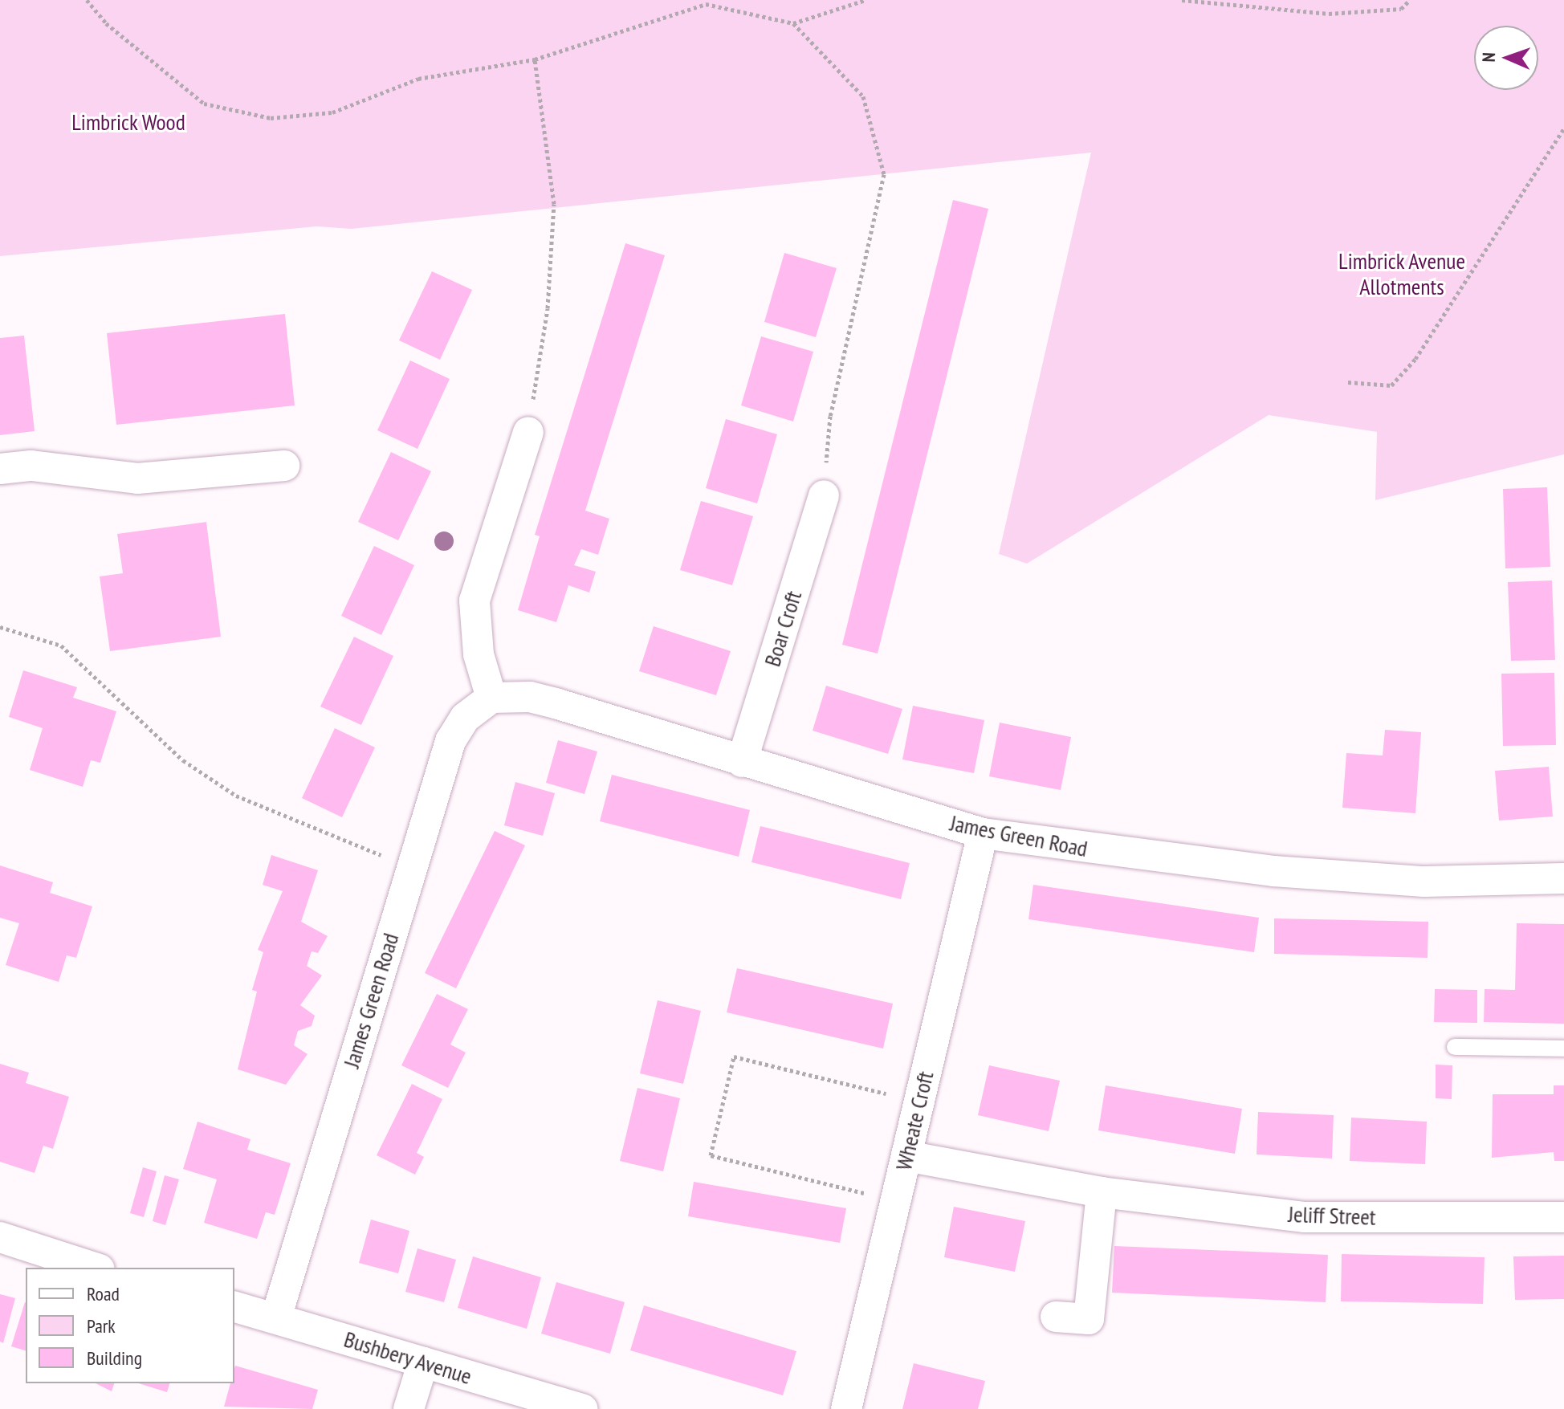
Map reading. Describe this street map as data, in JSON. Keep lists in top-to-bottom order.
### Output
{
  "streets": {
    "street": [
      "Boar Croft",
      "James Green Road",
      "Wheate Croft",
      "Jeliff Street",
      "Bushbery Avenue"
    ]
  },
  "crossings": [
    ["Boar Croft", "James Green Road"],
    ["James Green Road", "Wheate Croft"],
    ["James Green Road", "Bushbery Avenue"],
    ["Wheate Croft", "Jeliff Street"]
  ],
  "parks": ["Limbrick Wood", "Limbrick Avenue Allotments"],
  "legend": ["Road", "Park", "Building"],
  "north": "left"
}
